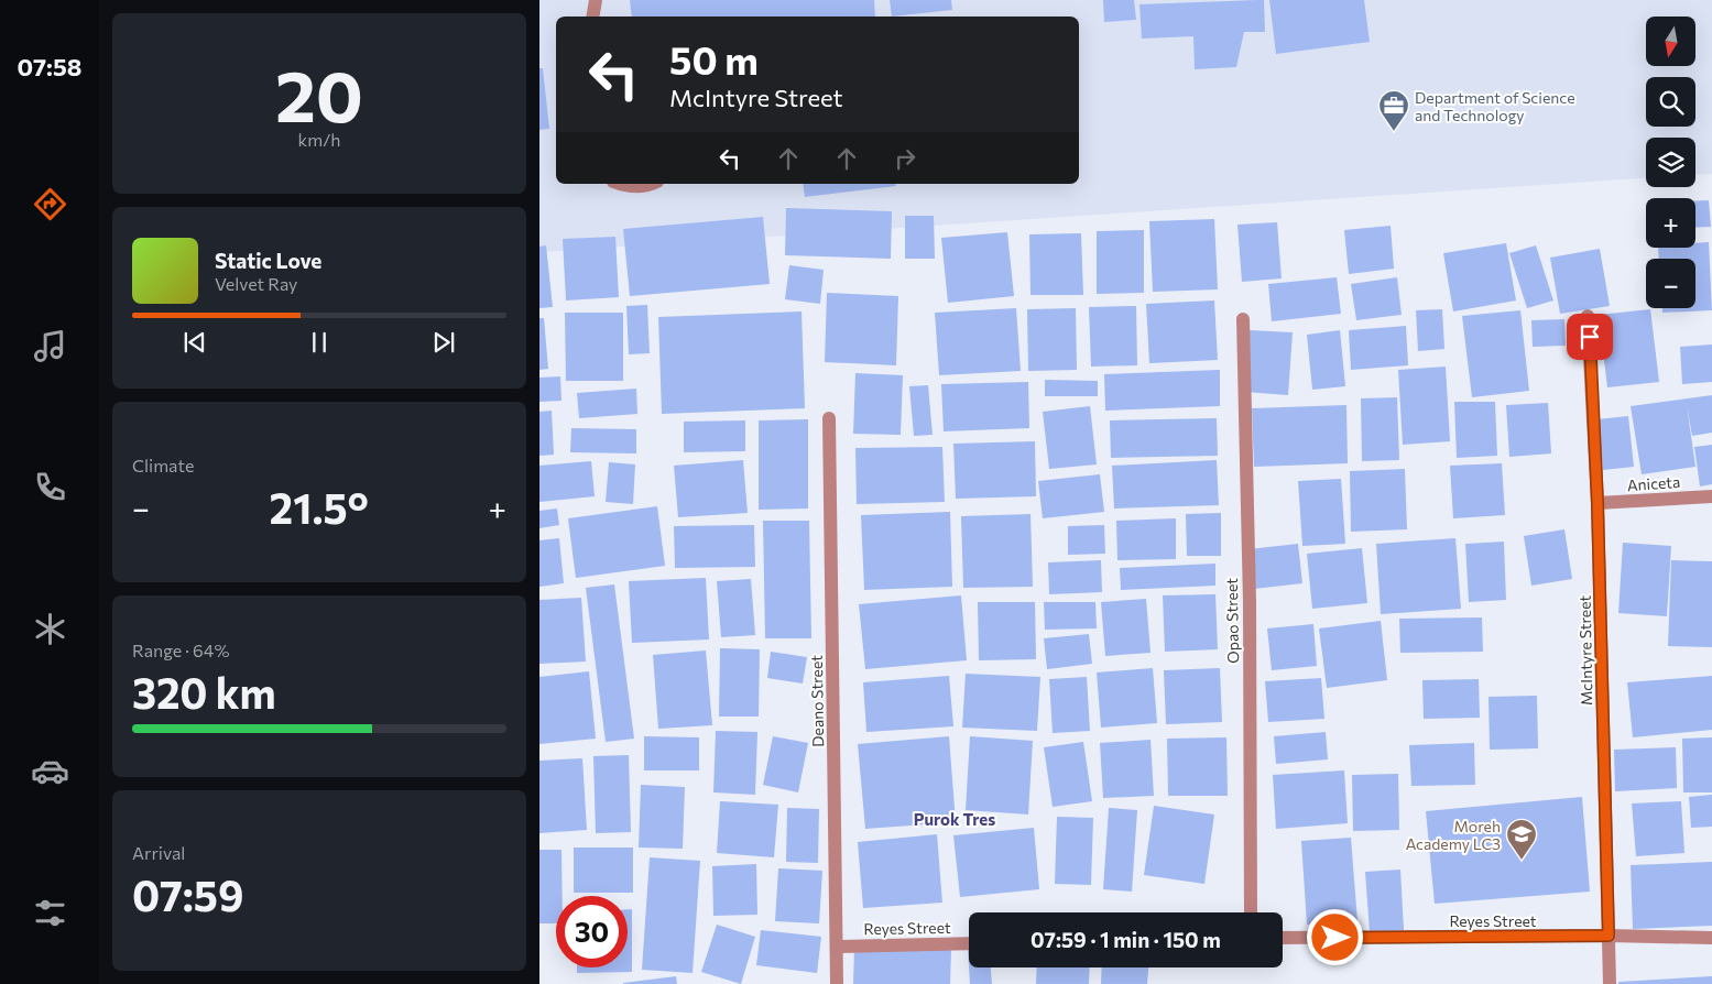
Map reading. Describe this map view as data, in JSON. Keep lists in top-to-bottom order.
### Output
{
  "streets": {
    "street": [
      "Aniceta",
      "Opao Street",
      "McIntyre Street",
      "Deano Street",
      "Reyes Street"
    ]
  },
  "crossings": [
    ["Aniceta", "McIntyre Street"],
    ["McIntyre Street", "Reyes Street"],
    ["Deano Street", "Reyes Street"]
  ],
  "districts": ["Purok Tres"],
  "places": {
    "office": ["Department of Science and Technology"],
    "school or university": ["Moreh Academy LC3"]
  },
  "north": "bottom",
  "page": {
    "tabs": "07:58",
    "tile": [
      ["20", "km/h"],
      "Climate",
      ["Range · 64%", "320 km"],
      ["Arrival", "07:59"]
    ],
    "map_buttons": ["+", "−"],
    "turn": ["50 m", "McIntyre Street"],
    "song": ["Static Love", "Velvet Ray"],
    "heat": ["−", "21.5°", "+"],
    "limit": "30",
    "trip": "07:59 · 1 min · 150 m"
  }
}
